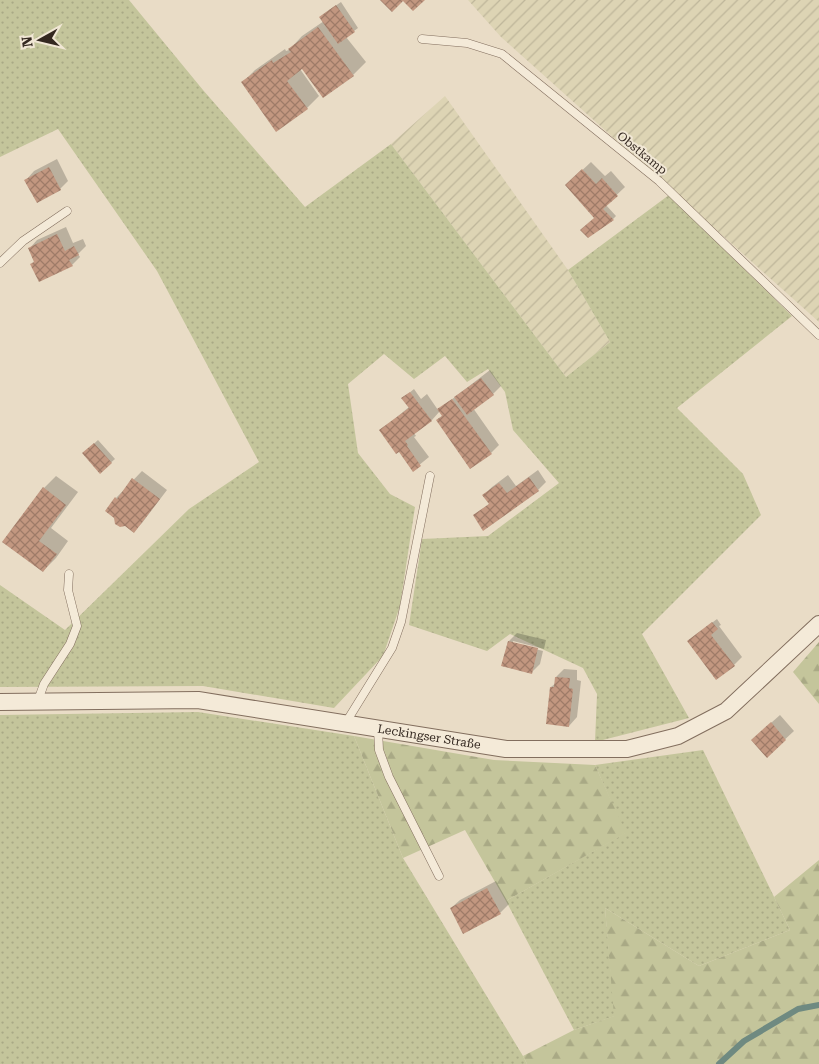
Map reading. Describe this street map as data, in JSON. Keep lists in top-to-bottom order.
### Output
{
  "streets": {
    "street": ["Leckingser Straße"],
    "lane": ["Obstkamp"]
  },
  "north": "left"
}
